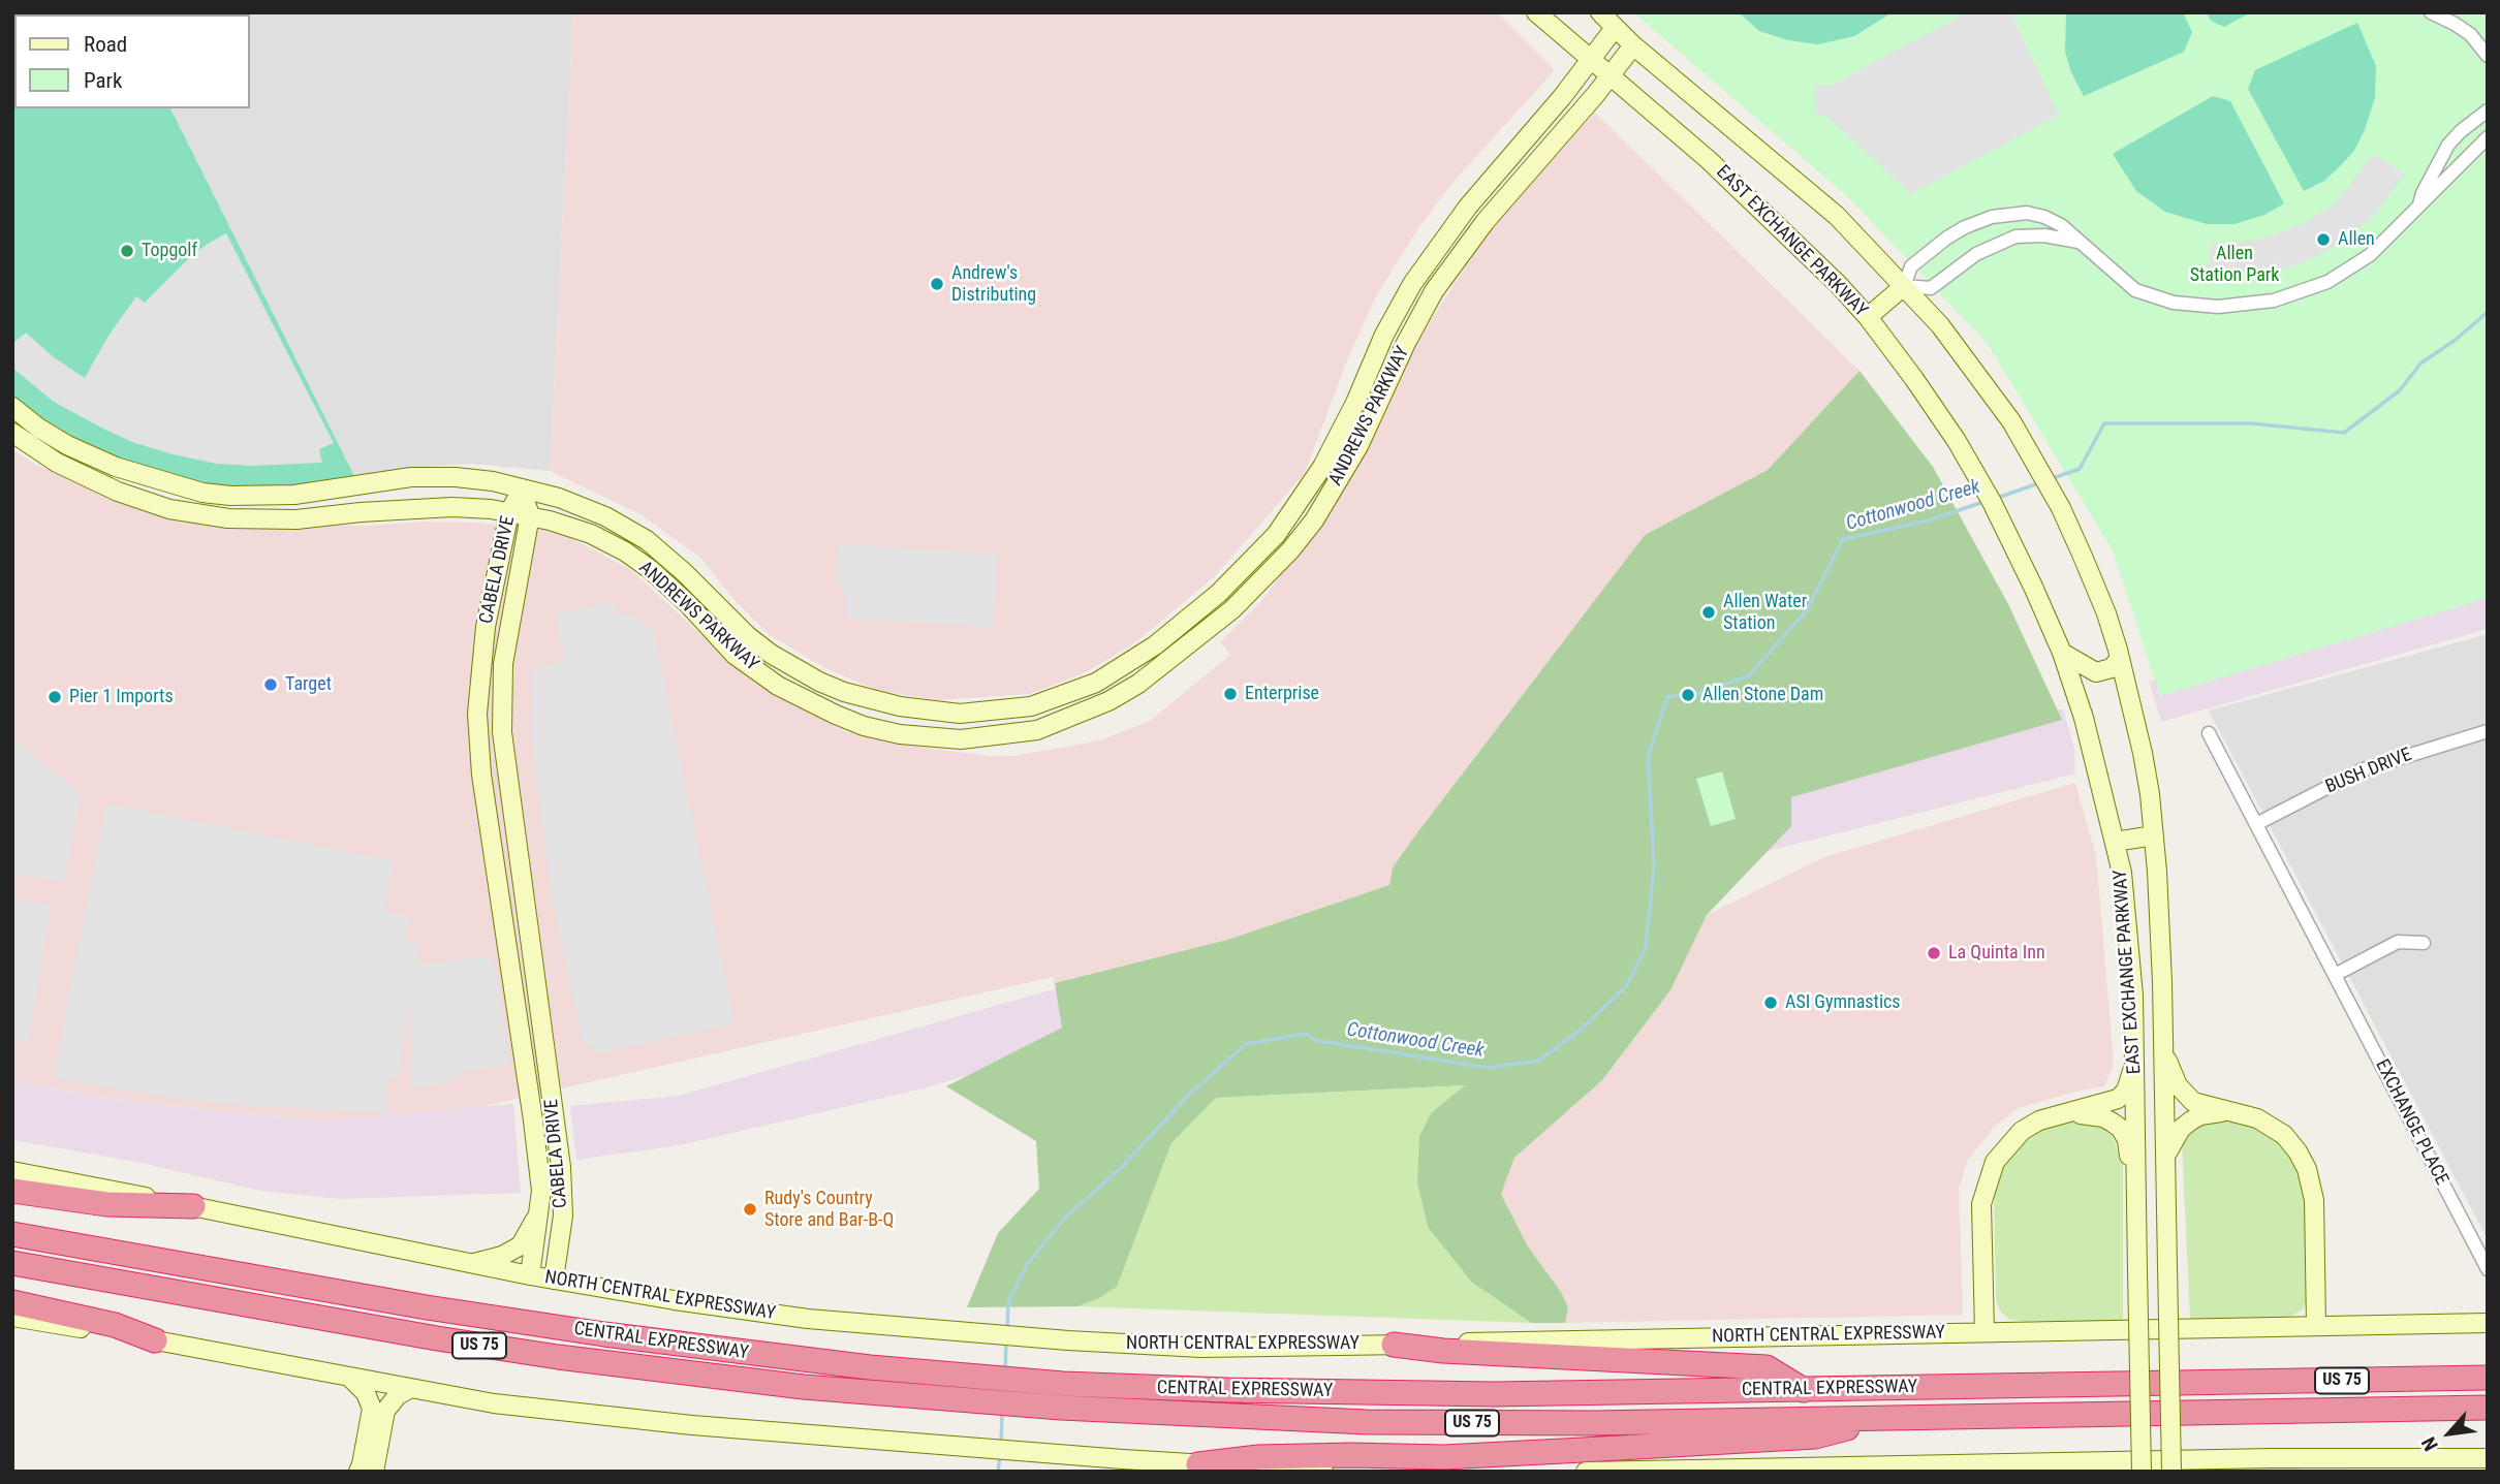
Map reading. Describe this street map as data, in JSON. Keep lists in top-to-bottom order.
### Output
{
  "streets": {
    "highway": ["CENTRAL EXPRESSWAY", "US 75"],
    "main road": [
      "EAST EXCHANGE PARKWAY",
      "ANDREWS PARKWAY",
      "CABELA DRIVE",
      "NORTH CENTRAL EXPRESSWAY"
    ],
    "street": ["BUSH DRIVE", "EXCHANGE PLACE"]
  },
  "crossings": [
    ["EAST EXCHANGE PARKWAY", "ANDREWS PARKWAY"],
    ["ANDREWS PARKWAY", "CABELA DRIVE"],
    ["CABELA DRIVE", "NORTH CENTRAL EXPRESSWAY"],
    ["BUSH DRIVE", "EXCHANGE PLACE"]
  ],
  "water": ["Cottonwood Creek"],
  "parks": ["Allen Station Park"],
  "places": [
    "Allen",
    "Topgolf",
    "Andrew's Distributing",
    "Allen Water Station",
    "Target",
    "Enterprise",
    "Allen Stone Dam",
    "Pier 1 Imports",
    "La Quinta Inn",
    "ASI Gymnastics",
    "Rudy's Country Store and Bar-B-Q"
  ],
  "legend": ["Road", "Park"],
  "north": "bottom left"
}
